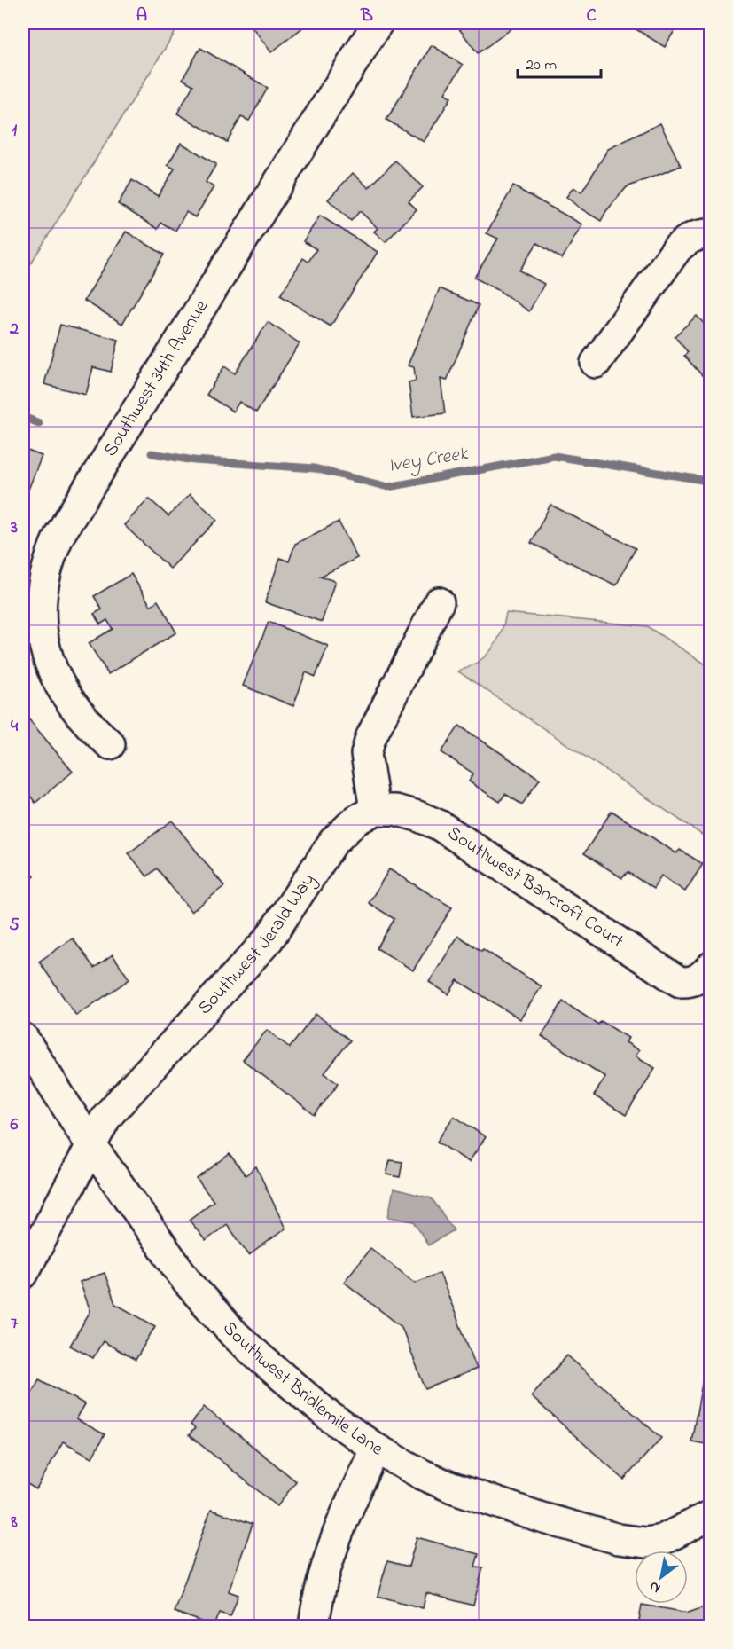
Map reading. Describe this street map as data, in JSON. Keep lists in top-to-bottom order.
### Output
{
  "streets": {
    "street": [
      "Southwest 34th Avenue",
      "Southwest Bancroft Court",
      "Southwest Jerald Way",
      "Southwest Bridlemile Lane"
    ]
  },
  "crossings": [
    ["Southwest Bancroft Court", "Southwest Jerald Way"],
    ["Southwest Jerald Way", "Southwest Bridlemile Lane"]
  ],
  "water": ["Ivey Creek"],
  "scale_bar": "20 m",
  "north": "bottom left",
  "grid": {
    "columns": ["A", "B", "C"],
    "rows": [
      "1",
      "2",
      "3",
      "4",
      "5",
      "6",
      "7",
      "8"
    ]
  }
}
